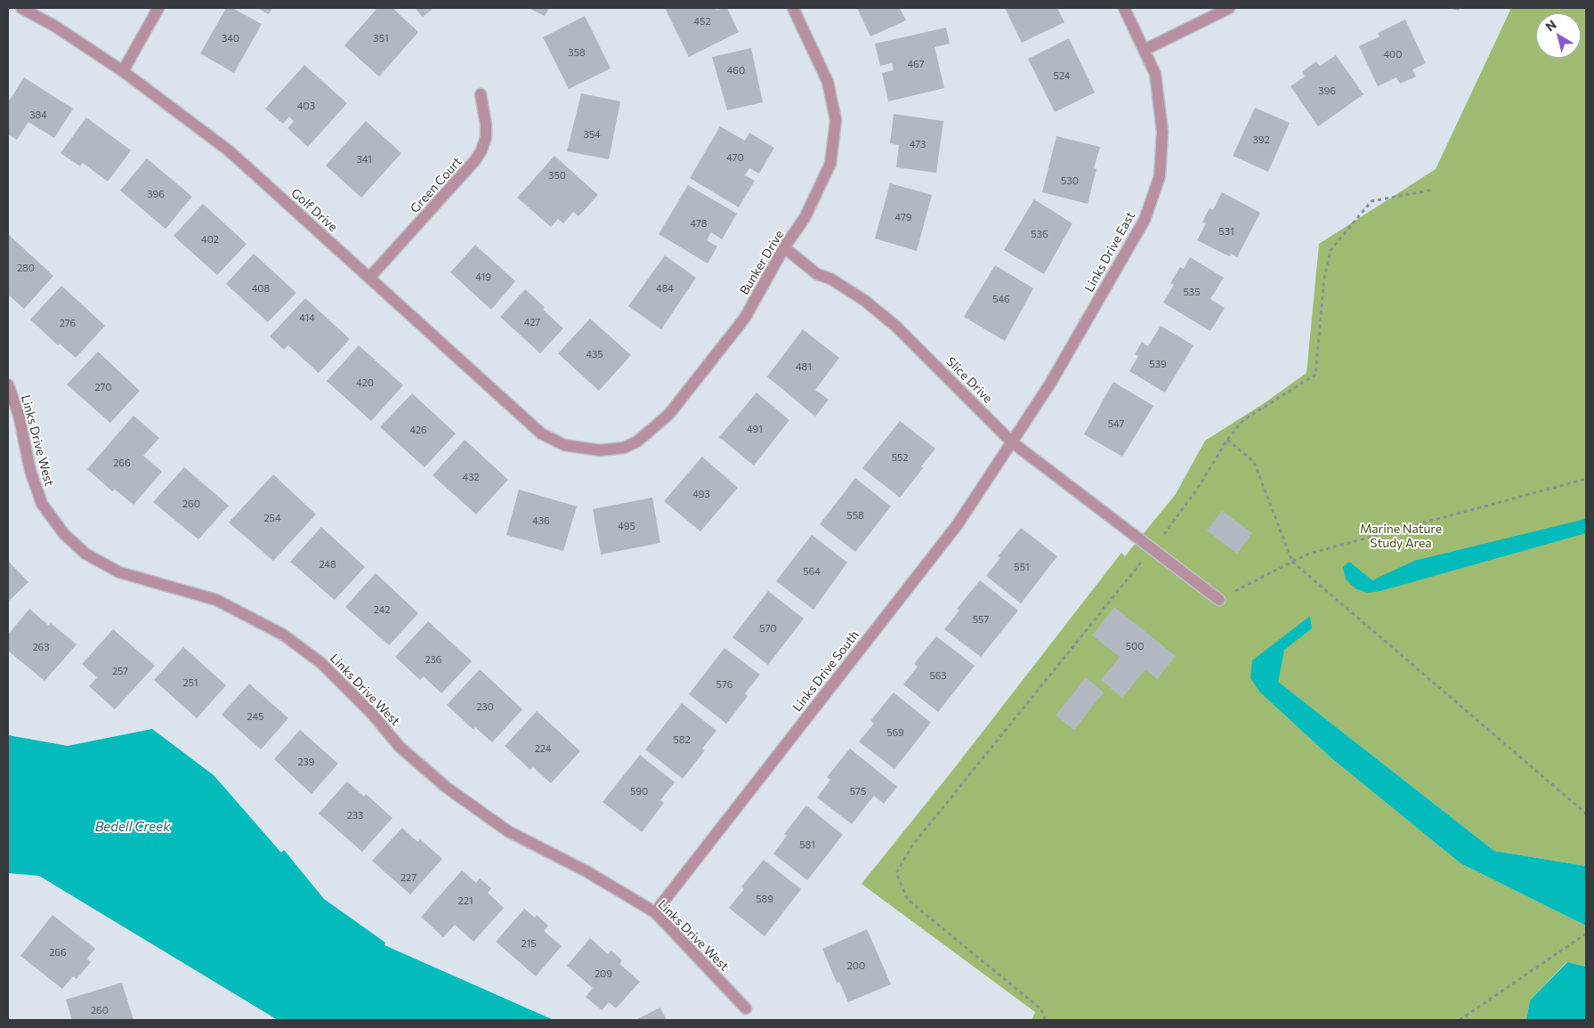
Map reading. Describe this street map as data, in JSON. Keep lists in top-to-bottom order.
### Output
{
  "streets": {
    "street": [
      "Green Court",
      "Golf Drive",
      "Links Drive East",
      "Bunker Drive",
      "Slice Drive",
      "Links Drive West",
      "Links Drive South"
    ]
  },
  "crossings": [
    ["Green Court", "Golf Drive"],
    ["Golf Drive", "Bunker Drive"],
    ["Links Drive East", "Slice Drive"],
    ["Links Drive East", "Links Drive South"],
    ["Bunker Drive", "Slice Drive"],
    ["Slice Drive", "Links Drive South"],
    ["Links Drive West", "Links Drive South"]
  ],
  "water": ["Bedell Creek"],
  "parks": ["Marine Nature Study Area"],
  "house_numbers": [
    "452",
    "340",
    "351",
    "358",
    "400",
    "467",
    "460",
    "524",
    "396",
    "403",
    "384",
    "354",
    "392",
    "473",
    "470",
    "341",
    "350",
    "530",
    "396",
    "479",
    "478",
    "531",
    "536",
    "402",
    "280",
    "419",
    "408",
    "484",
    "535",
    "546",
    "414",
    "427",
    "276",
    "435",
    "539",
    "481",
    "420",
    "270",
    "547",
    "491",
    "426",
    "552",
    "266",
    "432",
    "493",
    "260",
    "558",
    "254",
    "436",
    "495",
    "248",
    "551",
    "564",
    "242",
    "557",
    "570",
    "500",
    "263",
    "236",
    "257",
    "563",
    "251",
    "576",
    "230",
    "245",
    "569",
    "582",
    "224",
    "239",
    "590",
    "575",
    "233",
    "581",
    "227",
    "589",
    "221",
    "215",
    "266",
    "200",
    "209",
    "260"
  ],
  "north": "top left"
}
